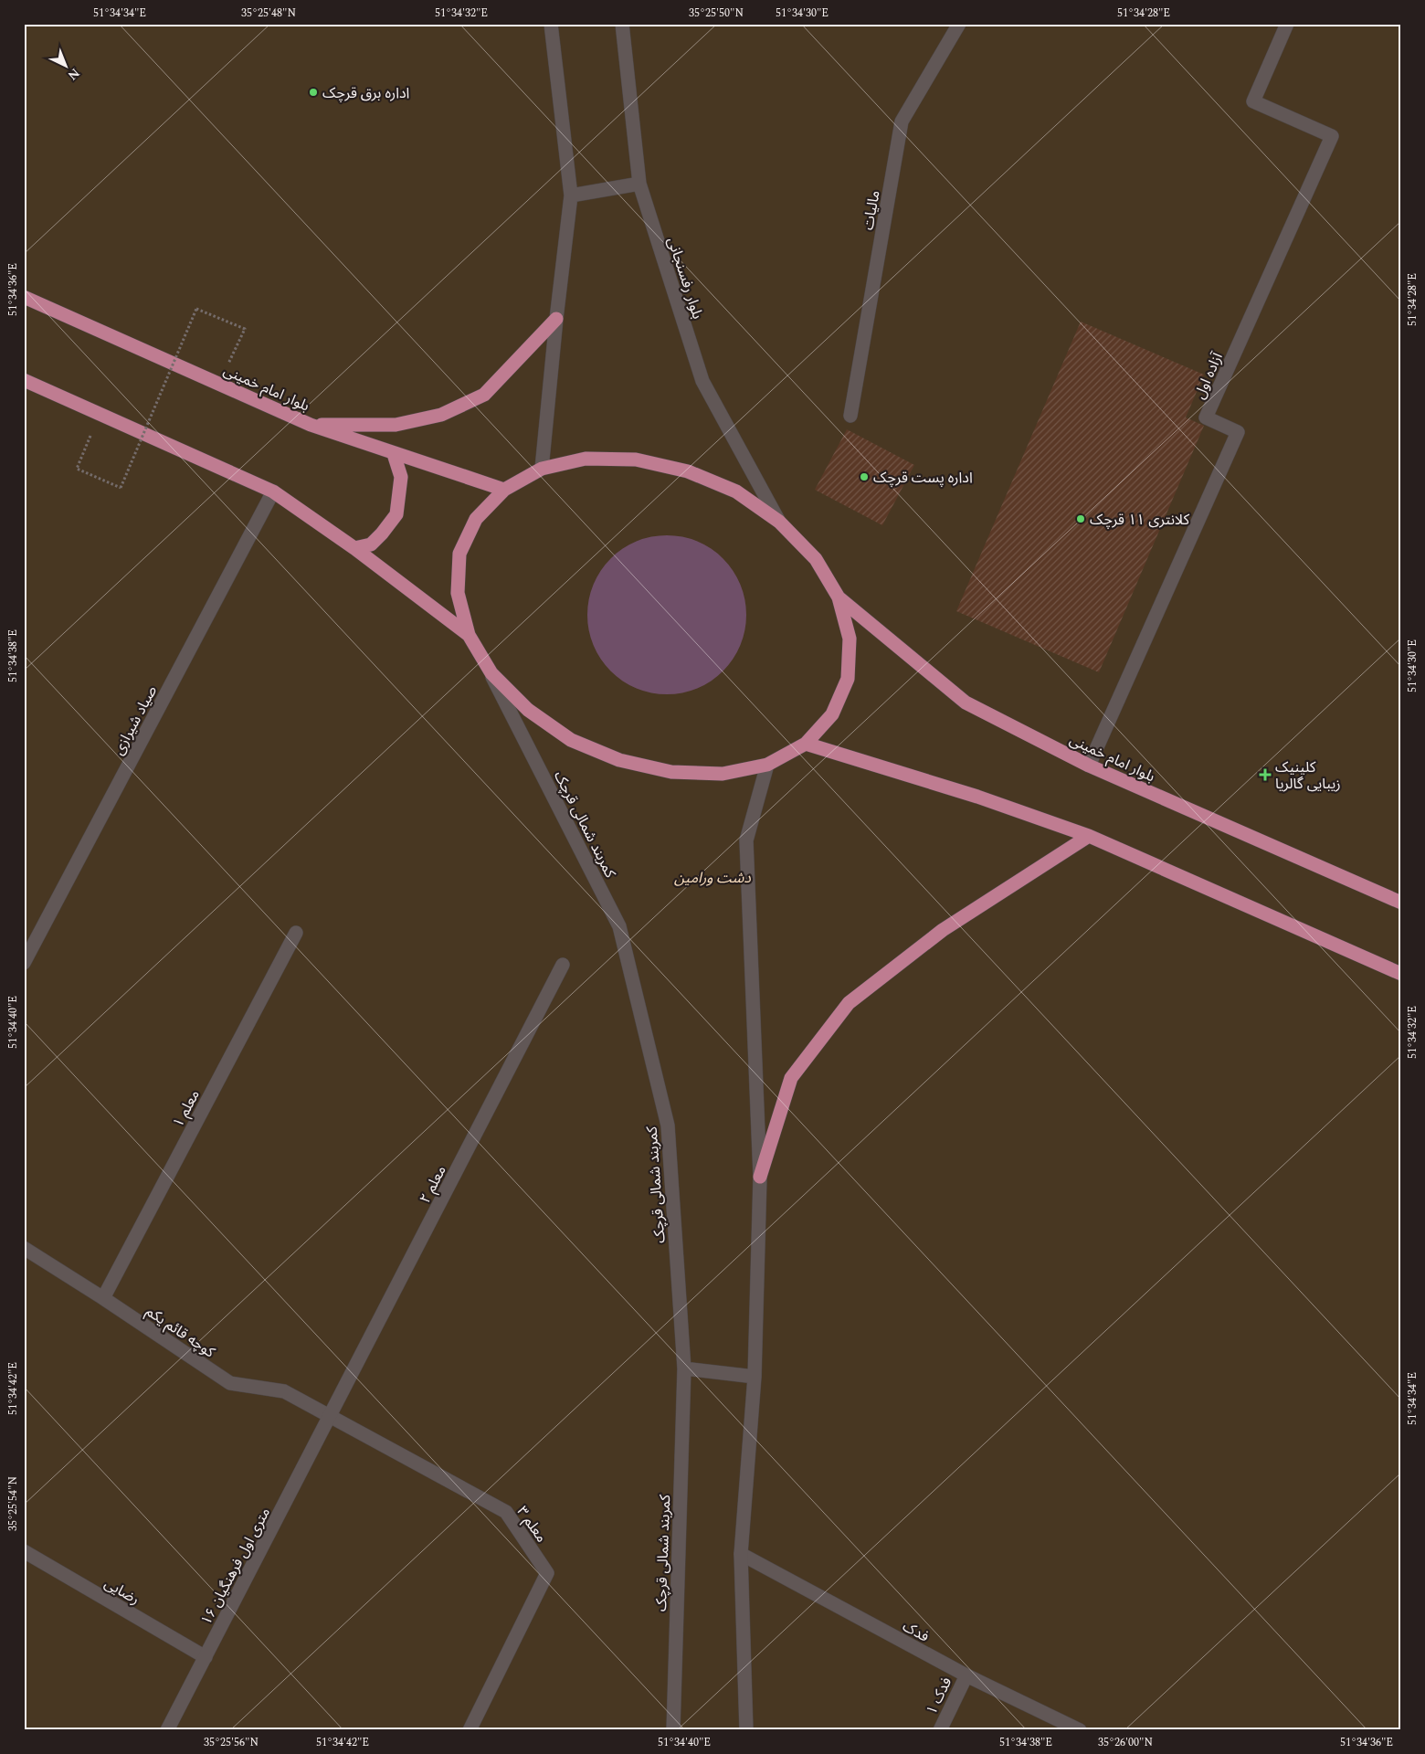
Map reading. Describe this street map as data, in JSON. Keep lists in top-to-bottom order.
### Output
{
  "streets": {
    "main road": ["بلوار امام خمینی"],
    "street": [
      "مالیات",
      "بلوار رفسنجانی",
      "آزاده اول",
      "صیاد شیرازی",
      "کمربند شمالی قرچک",
      "معلم ۱",
      "معلم ۲",
      "کوچه قائم یکم",
      "معلم ۳",
      "۱۶ متری اول فرهنگیان",
      "رضایی",
      "فدک",
      "فدک ۱"
    ]
  },
  "crossings": [
    ["آزاده اول", "بلوار امام خمینی"],
    ["معلم ۱", "کوچه قائم یکم"],
    ["معلم ۲", "کوچه قائم یکم"],
    ["معلم ۲", "معلم ۳"],
    ["معلم ۲", "۱۶ متری اول فرهنگیان"],
    ["کوچه قائم یکم", "معلم ۳"],
    ["کوچه قائم یکم", "۱۶ متری اول فرهنگیان"],
    ["معلم ۳", "۱۶ متری اول فرهنگیان"],
    ["۱۶ متری اول فرهنگیان", "رضایی"],
    ["فدک", "فدک ۱"]
  ],
  "parks": ["دشت ورامین"],
  "places": {
    "other": ["اداره برق قرچک", "اداره پست قرچک", "کلانتری ۱۱ قرچک"],
    "health": ["کلینیک زیبایی گالریا"]
  },
  "north": "bottom right",
  "coordinates": [
    "51°34'34\"E",
    "35°25'48\"N",
    "51°34'32\"E",
    "35°25'50\"N",
    "51°34'30\"E",
    "51°34'28\"E",
    "51°34'36\"E",
    "51°34'38\"E",
    "51°34'40\"E",
    "51°34'42\"E",
    "35°25'54\"N",
    "35°25'56\"N",
    "35°26'00\"N"
  ]
}
